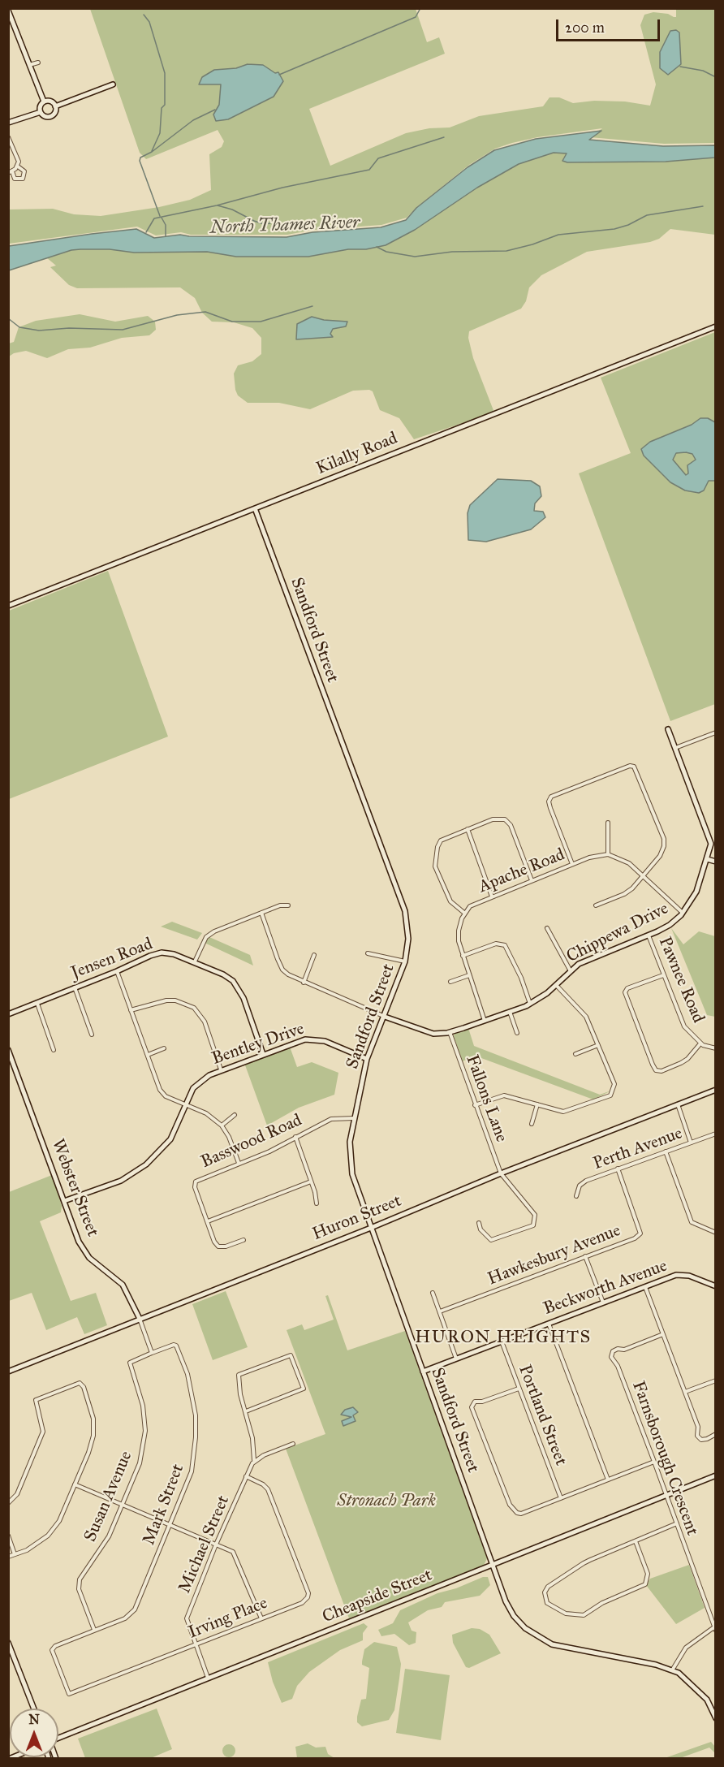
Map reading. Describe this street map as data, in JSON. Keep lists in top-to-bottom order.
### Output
{
  "streets": {
    "street": [
      "Kilally Road",
      "Sandford Street",
      "Apache Road",
      "Chippewa Drive",
      "Jensen Road",
      "Pawnee Road",
      "Bentley Drive",
      "Fallons Lane",
      "Basswood Road",
      "Perth Avenue",
      "Webster Street",
      "Huron Street",
      "Hawkesbury Avenue",
      "Beckworth Avenue",
      "Portland Street",
      "Farnsborough Crescent",
      "Susan Avenue",
      "Mark Street",
      "Michael Street",
      "Cheapside Street",
      "Irving Place"
    ]
  },
  "crossings": [
    ["Kilally Road", "Sandford Street"],
    ["Sandford Street", "Chippewa Drive"],
    ["Sandford Street", "Bentley Drive"],
    ["Sandford Street", "Basswood Road"],
    ["Sandford Street", "Huron Street"],
    ["Sandford Street", "Beckworth Avenue"],
    ["Sandford Street", "Cheapside Street"],
    ["Apache Road", "Chippewa Drive"],
    ["Chippewa Drive", "Pawnee Road"],
    ["Chippewa Drive", "Fallons Lane"],
    ["Jensen Road", "Bentley Drive"],
    ["Bentley Drive", "Webster Street"],
    ["Fallons Lane", "Huron Street"],
    ["Perth Avenue", "Hawkesbury Avenue"],
    ["Webster Street", "Huron Street"],
    ["Beckworth Avenue", "Portland Street"],
    ["Farnsborough Crescent", "Cheapside Street"],
    ["Susan Avenue", "Mark Street"],
    ["Mark Street", "Irving Place"],
    ["Michael Street", "Cheapside Street"],
    ["Michael Street", "Irving Place"]
  ],
  "districts": ["HURON HEIGHTS"],
  "water": ["North Thames River"],
  "parks": ["Stronach Park"],
  "scale_bar": "200 m",
  "north": "top"
}
